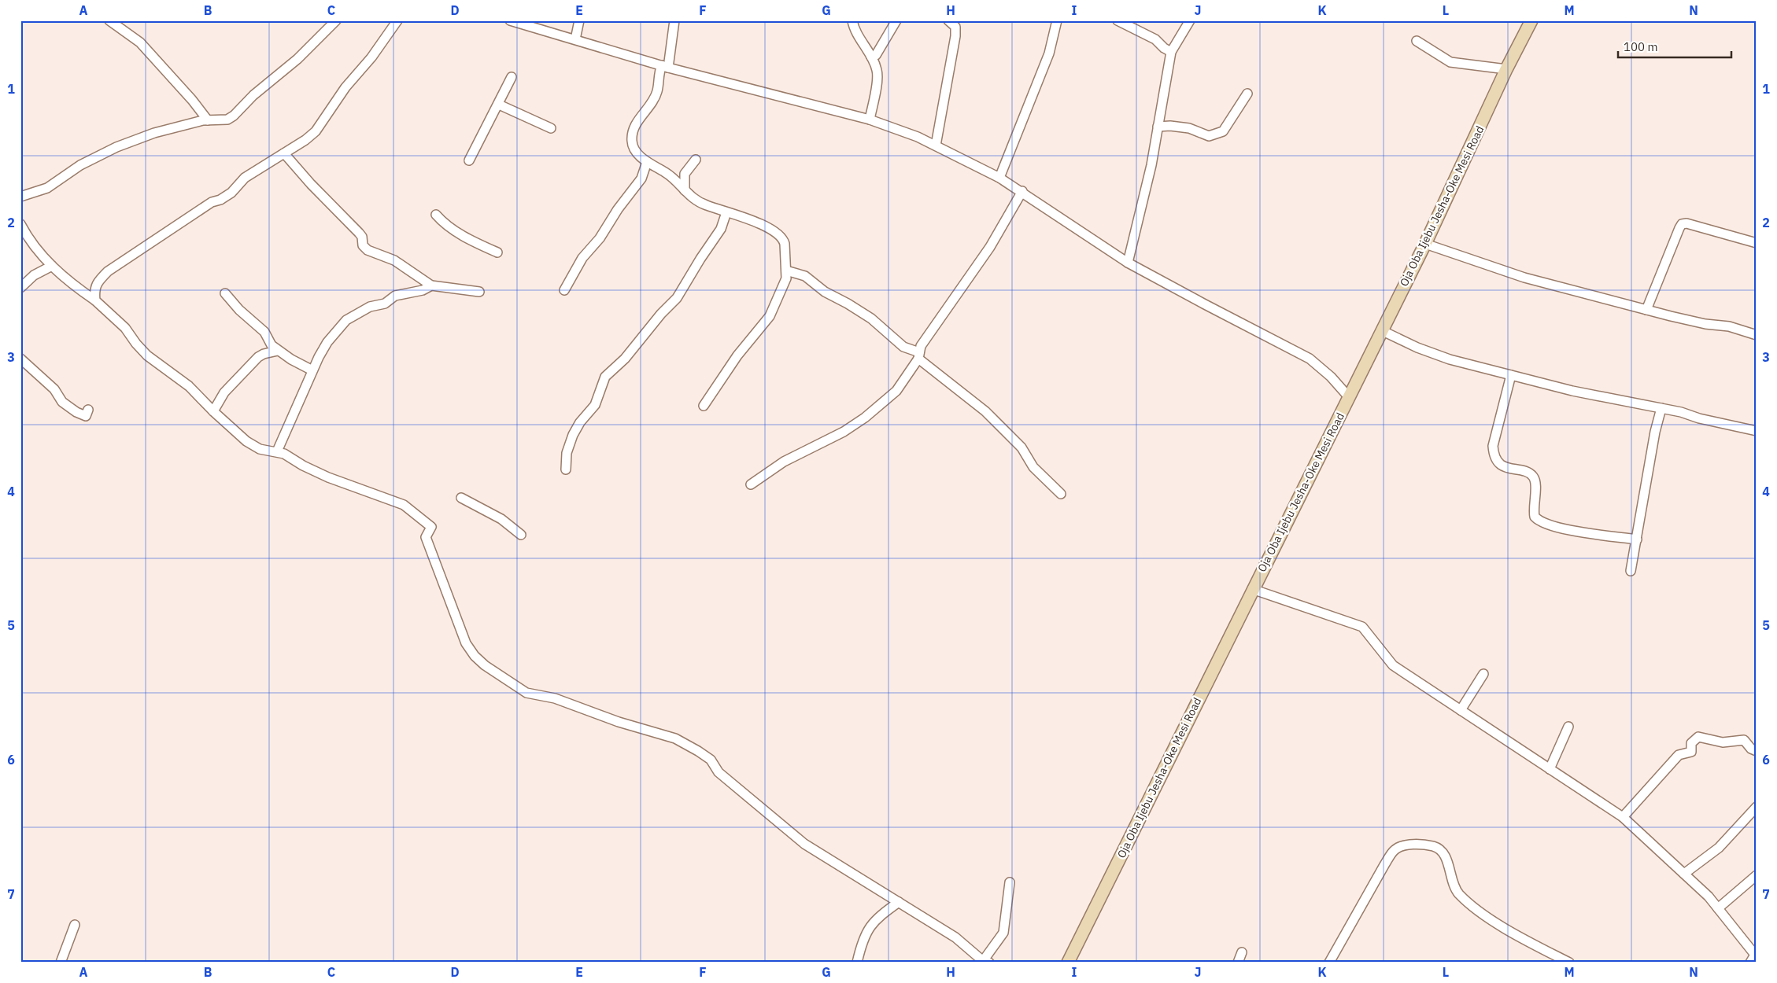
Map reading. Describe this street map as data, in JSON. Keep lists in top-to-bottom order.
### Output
{
  "streets": {
    "main road": ["Oja Oba Ijebu Jesha-Oke Mesi Road"]
  },
  "scale_bar": "100 m",
  "grid": {
    "columns": [
      "A",
      "B",
      "C",
      "D",
      "E",
      "F",
      "G",
      "H",
      "I",
      "J",
      "K",
      "L",
      "M",
      "N"
    ],
    "rows": [
      "1",
      "2",
      "3",
      "4",
      "5",
      "6",
      "7"
    ]
  }
}
